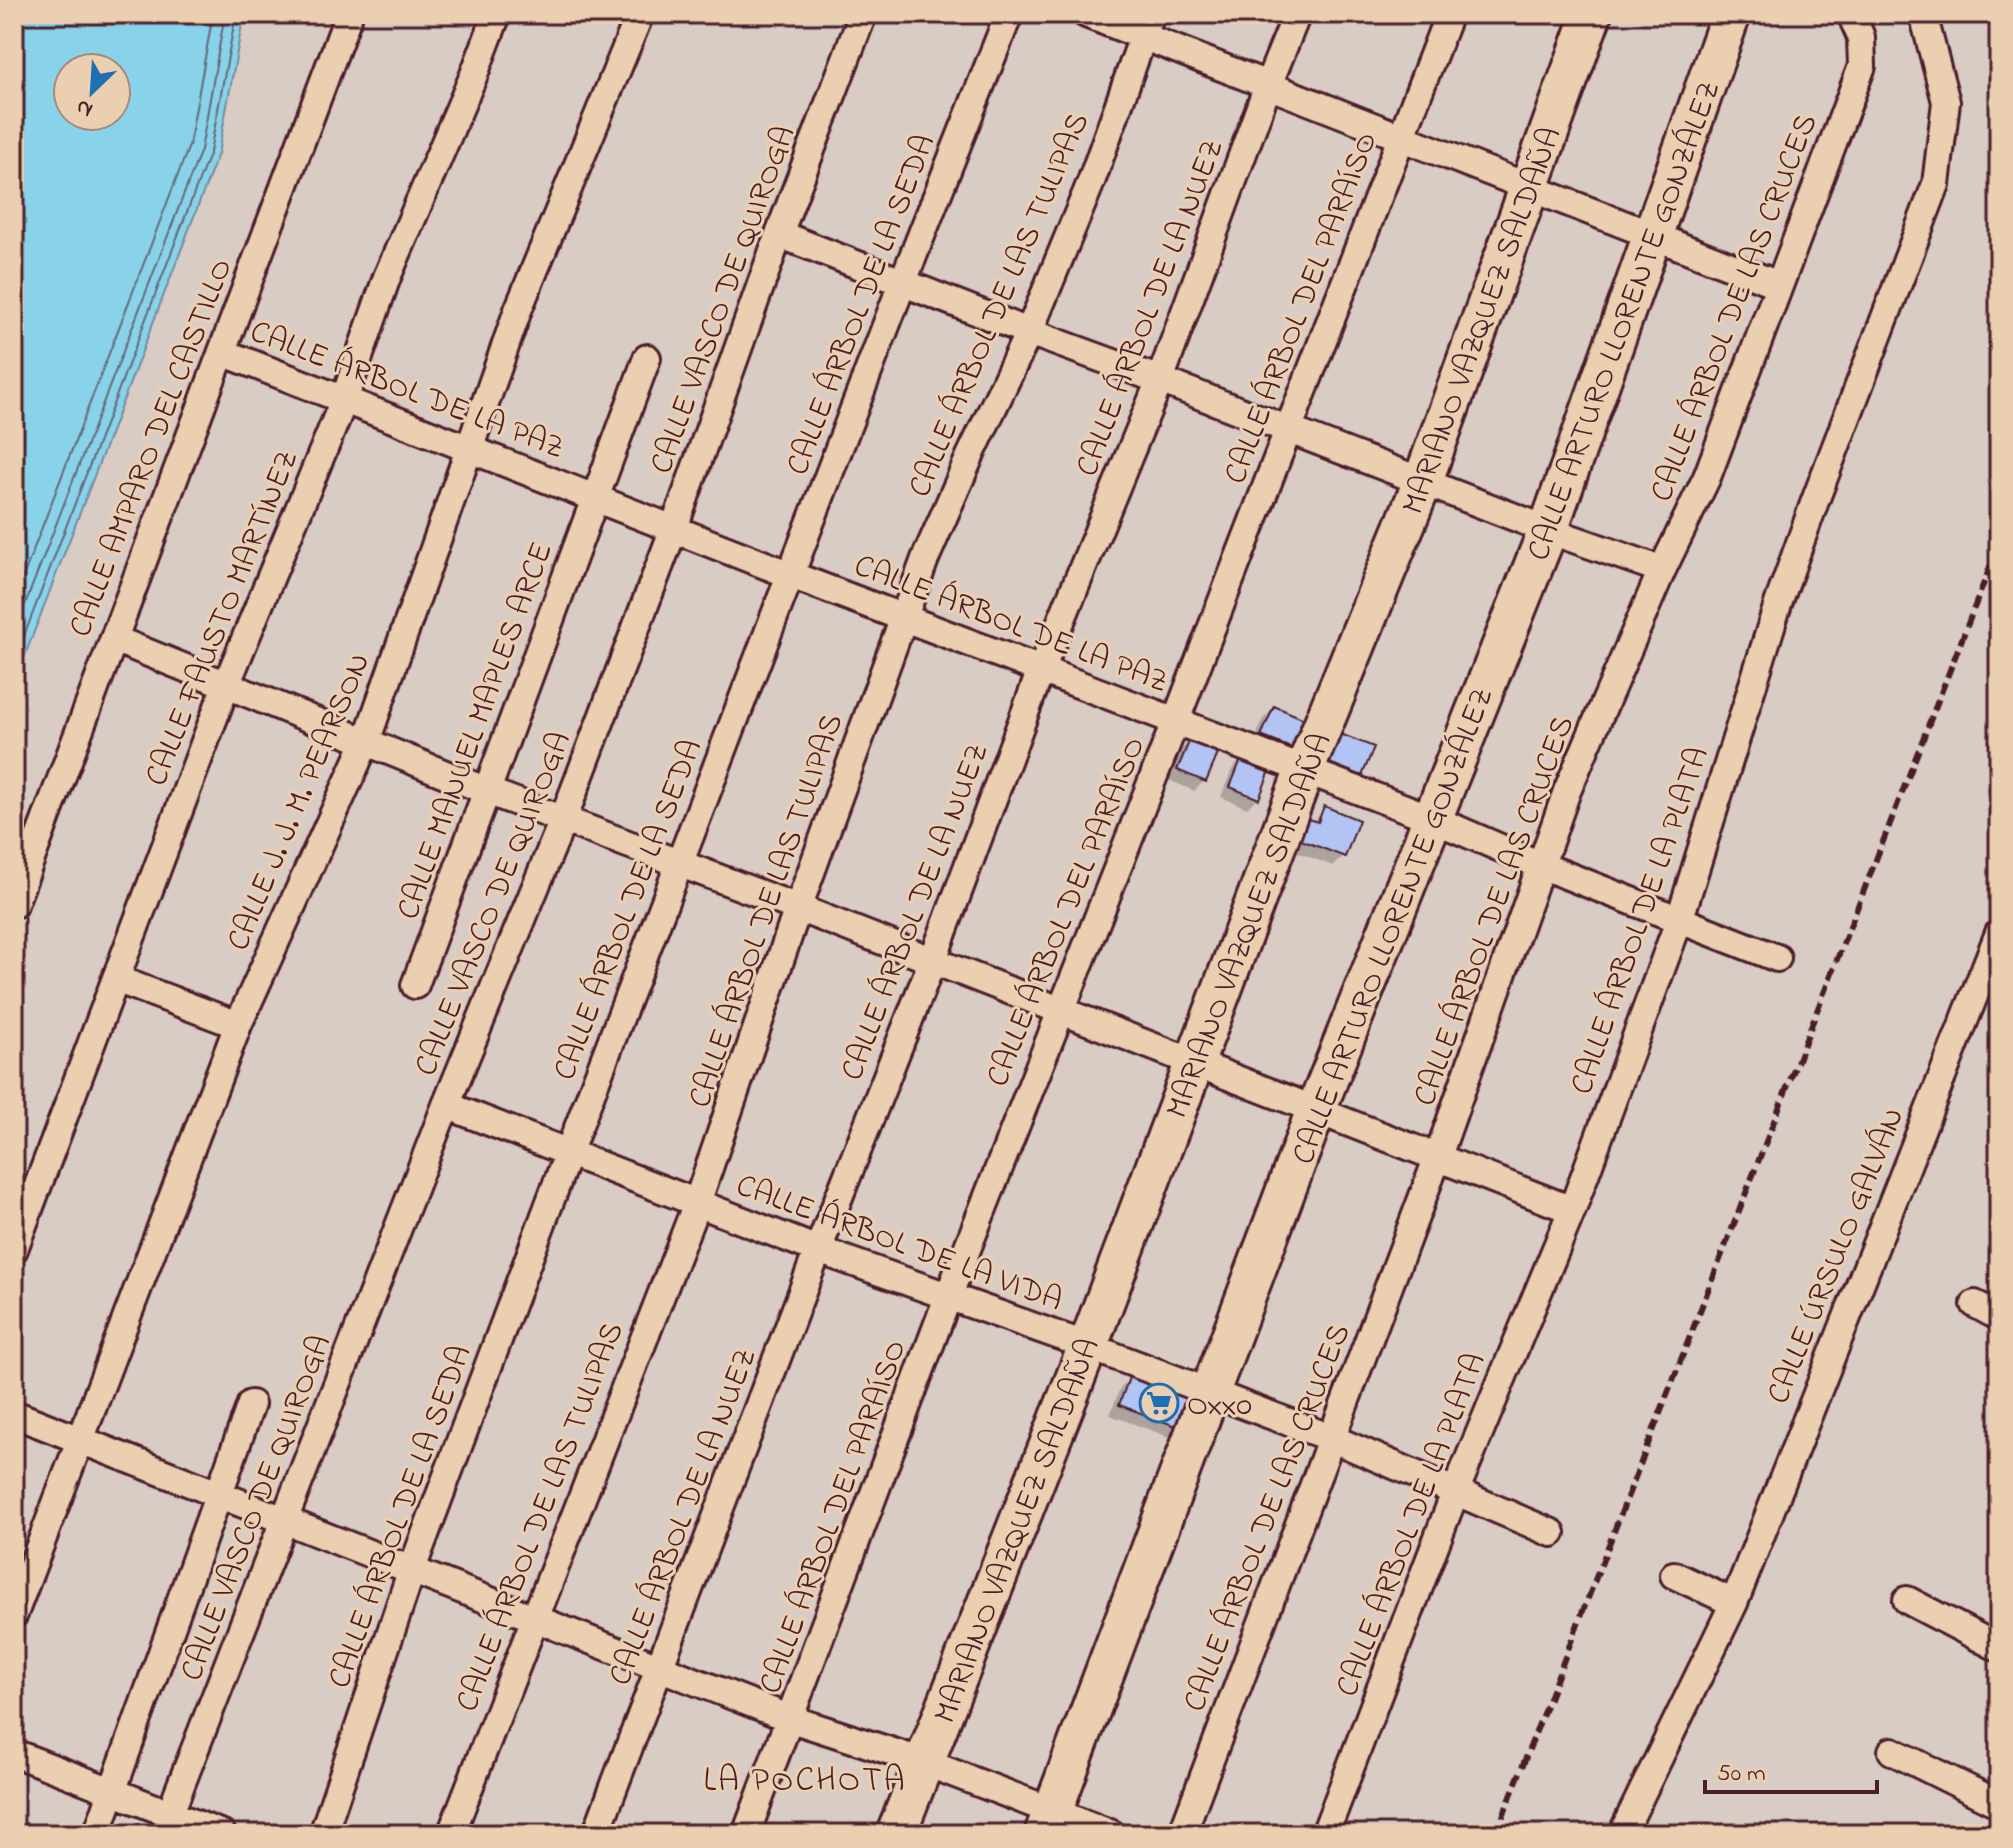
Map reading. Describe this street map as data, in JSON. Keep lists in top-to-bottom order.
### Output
{
  "streets": {
    "street": [
      "CALLE VASCO DE QUIROGA",
      "CALLE ÁRBOL DE LA SEDA",
      "CALLE ÁRBOL DE LAS TULIPAS",
      "CALLE ÁRBOL DE LA NUEZ",
      "CALLE ÁRBOL DEL PARAÍSO",
      "CALLE ÁRBOL DE LAS CRUCES",
      "MARIANO VAZQUEZ SALDAÑA",
      "CALLE ARTURO LLORENTE GONZÁLEZ",
      "CALLE ÁRBOL DE LA PAZ",
      "CALLE AMPARO DEL CASTILLO",
      "CALLE FAUSTO MARTÍNEZ",
      "CALLE MANUEL MAPLES ARCE",
      "CALLE J. J. M. PEARSON",
      "CALLE ÁRBOL DE LA PLATA",
      "CALLE ÁRBOL DE LA VIDA",
      "CALLE ÚRSULO GALVÁN"
    ]
  },
  "crossings": [
    ["CALLE VASCO DE QUIROGA", "CALLE ÁRBOL DE LA PAZ"],
    ["CALLE VASCO DE QUIROGA", "CALLE ÁRBOL DE LA VIDA"],
    ["CALLE ÁRBOL DE LA SEDA", "CALLE ÁRBOL DE LA PAZ"],
    ["CALLE ÁRBOL DE LA SEDA", "CALLE ÁRBOL DE LA VIDA"],
    ["CALLE ÁRBOL DE LAS TULIPAS", "CALLE ÁRBOL DE LA PAZ"],
    ["CALLE ÁRBOL DE LAS TULIPAS", "CALLE ÁRBOL DE LA VIDA"],
    ["CALLE ÁRBOL DE LA NUEZ", "CALLE ÁRBOL DE LA PAZ"],
    ["CALLE ÁRBOL DE LA NUEZ", "CALLE ÁRBOL DE LA VIDA"],
    ["CALLE ÁRBOL DEL PARAÍSO", "CALLE ÁRBOL DE LA PAZ"],
    ["CALLE ÁRBOL DEL PARAÍSO", "CALLE ÁRBOL DE LA VIDA"],
    ["CALLE ÁRBOL DE LAS CRUCES", "CALLE ÁRBOL DE LA PAZ"],
    ["CALLE ÁRBOL DE LAS CRUCES", "CALLE ÁRBOL DE LA VIDA"],
    ["MARIANO VAZQUEZ SALDAÑA", "CALLE ÁRBOL DE LA PAZ"],
    ["MARIANO VAZQUEZ SALDAÑA", "CALLE ÁRBOL DE LA VIDA"],
    ["CALLE ARTURO LLORENTE GONZÁLEZ", "CALLE ÁRBOL DE LA PAZ"],
    ["CALLE ARTURO LLORENTE GONZÁLEZ", "CALLE ÁRBOL DE LA VIDA"],
    ["CALLE ÁRBOL DE LA PAZ", "CALLE AMPARO DEL CASTILLO"],
    ["CALLE ÁRBOL DE LA PAZ", "CALLE FAUSTO MARTÍNEZ"],
    ["CALLE ÁRBOL DE LA PAZ", "CALLE MANUEL MAPLES ARCE"],
    ["CALLE ÁRBOL DE LA PAZ", "CALLE J. J. M. PEARSON"],
    ["CALLE ÁRBOL DE LA PAZ", "CALLE ÁRBOL DE LA PLATA"],
    ["CALLE ÁRBOL DE LA PLATA", "CALLE ÁRBOL DE LA VIDA"]
  ],
  "districts": ["LA POCHOTA"],
  "places": {
    "supermarket": ["Oxxo"]
  },
  "scale_bar": "50 m",
  "north": "bottom left"
}
